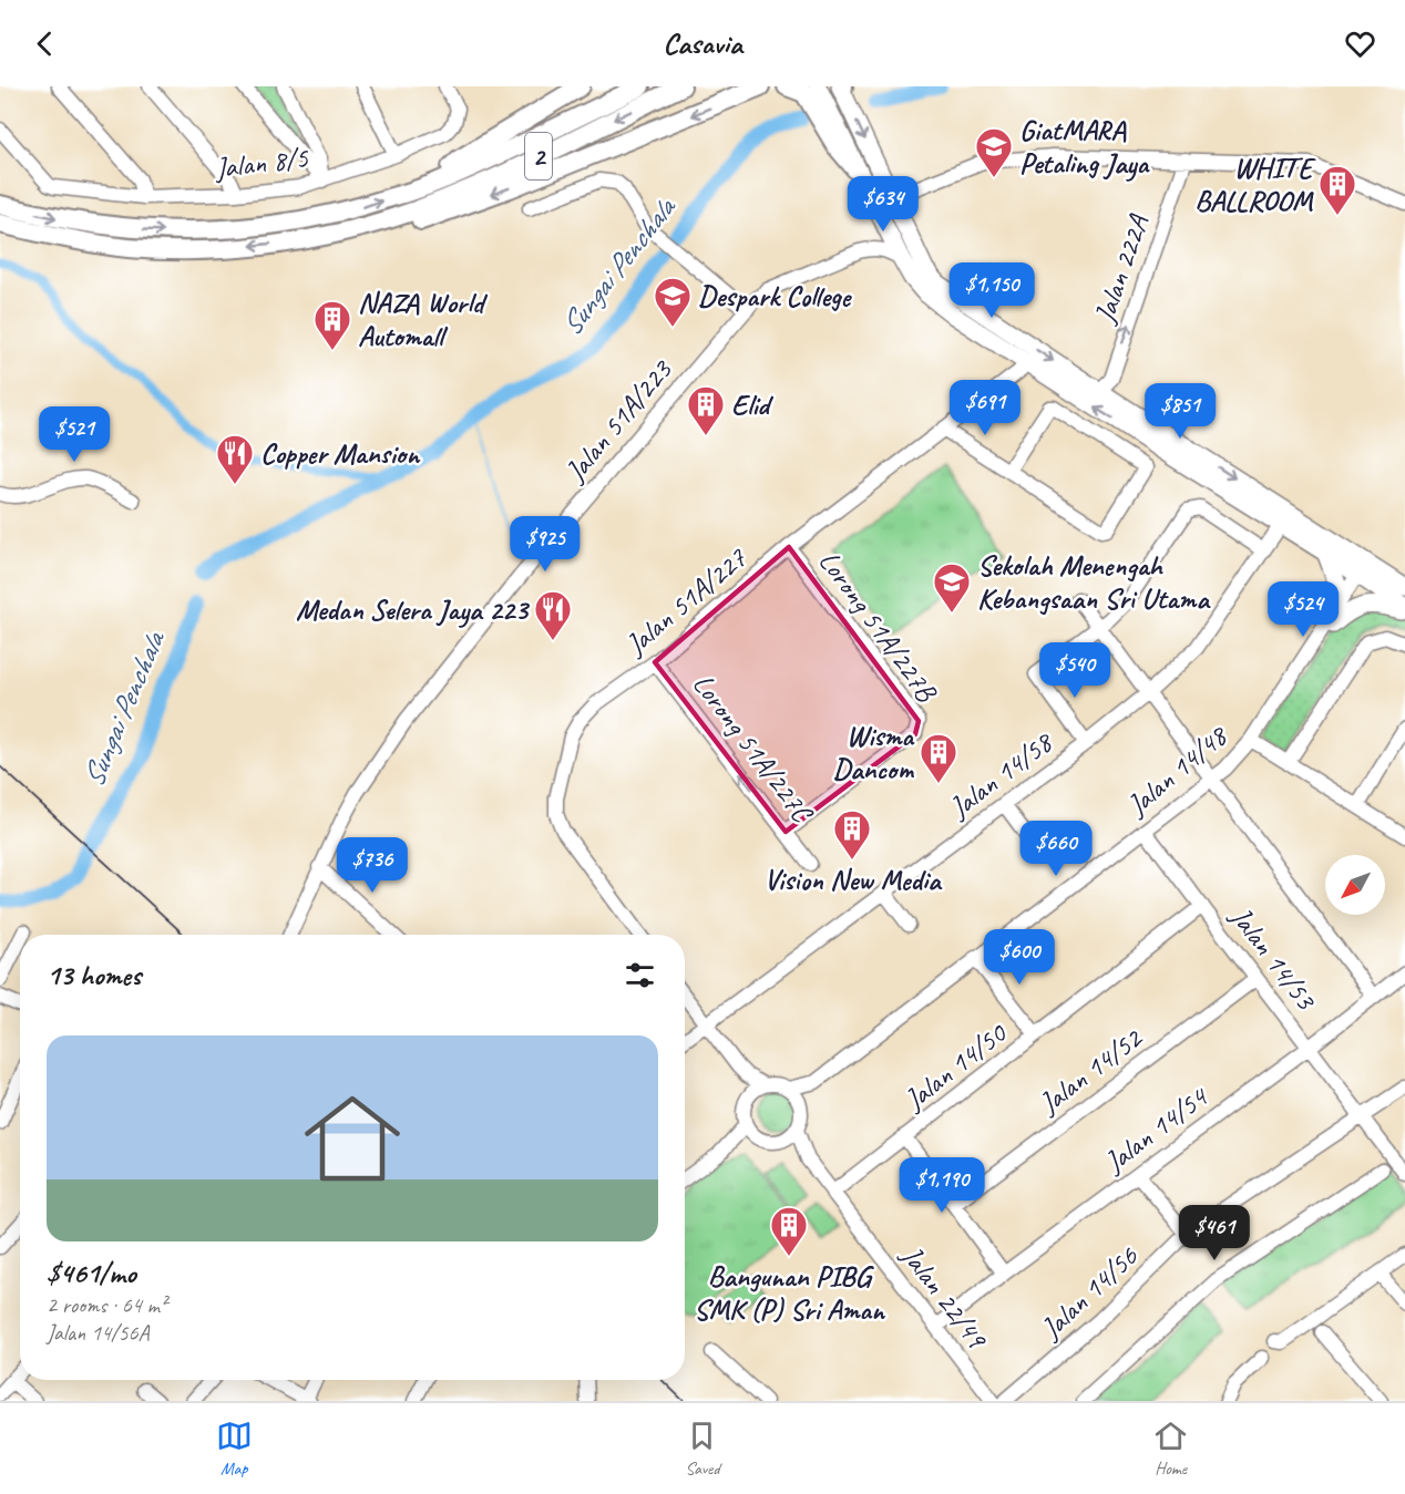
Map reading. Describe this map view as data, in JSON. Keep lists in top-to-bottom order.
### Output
{
  "streets": {
    "highway": ["2"],
    "street": [
      "Jalan 8/5",
      "Jalan 222A",
      "Jalan 51A/223",
      "Jalan 51A/227",
      "Lorong 51A/227B",
      "Lorong 51A/227C",
      "Jalan 14/48",
      "Jalan 14/58",
      "Jalan 14/53",
      "Jalan 14/50",
      "Jalan 14/52",
      "Jalan 14/54",
      "Jalan 14/56",
      "Jalan 22/49"
    ]
  },
  "crossings": [
    ["Jalan 51A/227", "Lorong 51A/227B"],
    ["Jalan 51A/227", "Lorong 51A/227C"],
    ["Lorong 51A/227B", "Lorong 51A/227C"],
    ["Jalan 14/48", "Jalan 14/53"],
    ["Jalan 14/48", "Jalan 22/49"],
    ["Jalan 14/53", "Jalan 14/50"],
    ["Jalan 14/53", "Jalan 14/52"],
    ["Jalan 14/53", "Jalan 14/54"],
    ["Jalan 14/53", "Jalan 14/56"],
    ["Jalan 14/50", "Jalan 22/49"],
    ["Jalan 14/54", "Jalan 22/49"]
  ],
  "one_way": ["Jalan 222A", "Lorong 51A/227C"],
  "water": ["Sungai Penchala"],
  "places": {
    "school or university": ["GiatMARA Petaling Jaya", "Despark College", "Sekolah Menengah Kebangsaan Sri Utama"],
    "building": [
      "WHITE BALLROOM",
      "NAZA World Automall",
      "Elid",
      "Wisma Dancom",
      "Vision New Media",
      "Bangunan PIBG SMK (P) Sri Aman"
    ],
    "restaurant": ["Copper Mansion", "Medan Selera Jaya 223"]
  },
  "north": "bottom left",
  "page": {
    "header": "Casavia",
    "price": [
      "$634",
      "$1,150",
      "$691",
      "$851",
      "$521",
      "$925",
      "$524",
      "$540",
      "$660",
      "$736",
      "$600",
      "$1,190",
      "$461"
    ],
    "heading": "13 homes",
    "list": [
      {
        "name": "$461/mo",
        "note": "2 rooms · 64 m² · Jalan 14/56A"
      }
    ],
    "tabs": ["Map", "Saved", "Home"]
  }
}
